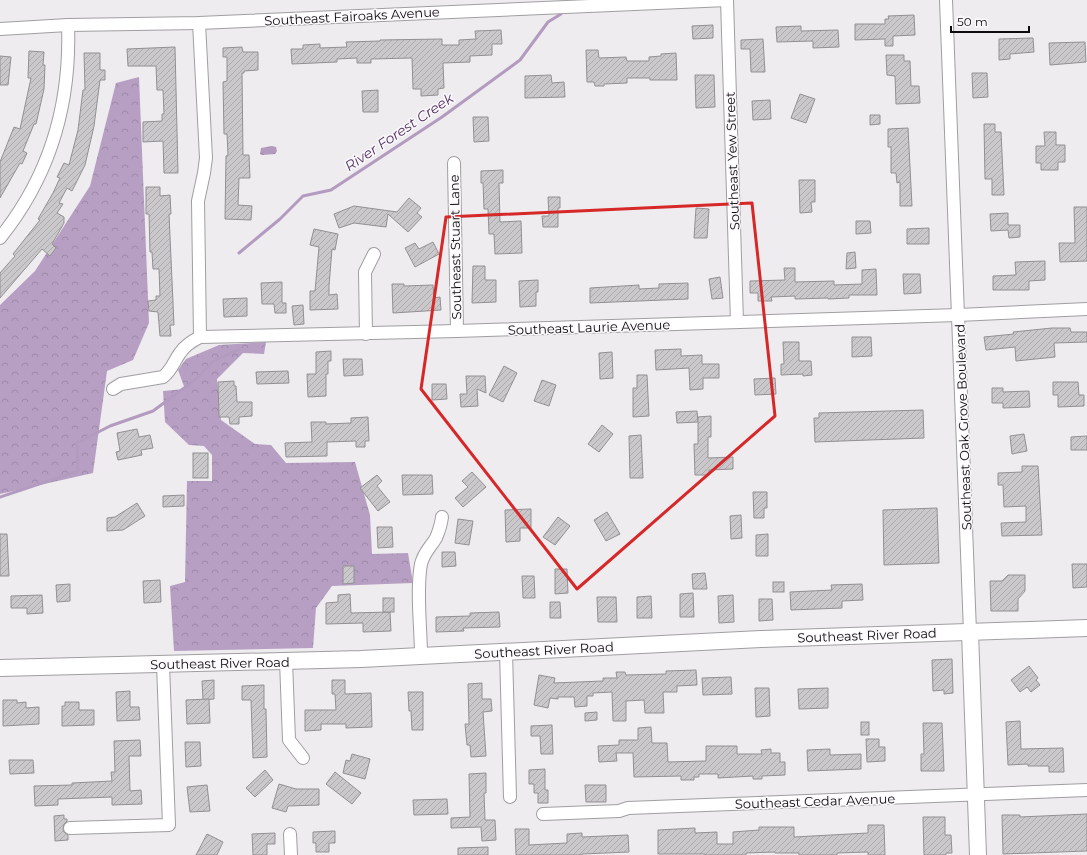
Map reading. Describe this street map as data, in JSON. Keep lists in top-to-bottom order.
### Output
{
  "streets": {
    "street": [
      "Southeast Fairoaks Avenue",
      "Southeast Yew Street",
      "Southeast Stuart Lane",
      "Southeast Laurie Avenue",
      "Southeast Oak Grove Boulevard",
      "Southeast River Road",
      "Southeast Cedar Avenue"
    ]
  },
  "crossings": [
    ["Southeast Fairoaks Avenue", "Southeast Yew Street"],
    ["Southeast Yew Street", "Southeast Laurie Avenue"],
    ["Southeast Stuart Lane", "Southeast Laurie Avenue"],
    ["Southeast Laurie Avenue", "Southeast Oak Grove Boulevard"],
    ["Southeast Oak Grove Boulevard", "Southeast River Road"],
    ["Southeast Oak Grove Boulevard", "Southeast Cedar Avenue"]
  ],
  "water": ["River Forest Creek"],
  "scale_bar": "50 m"
}
